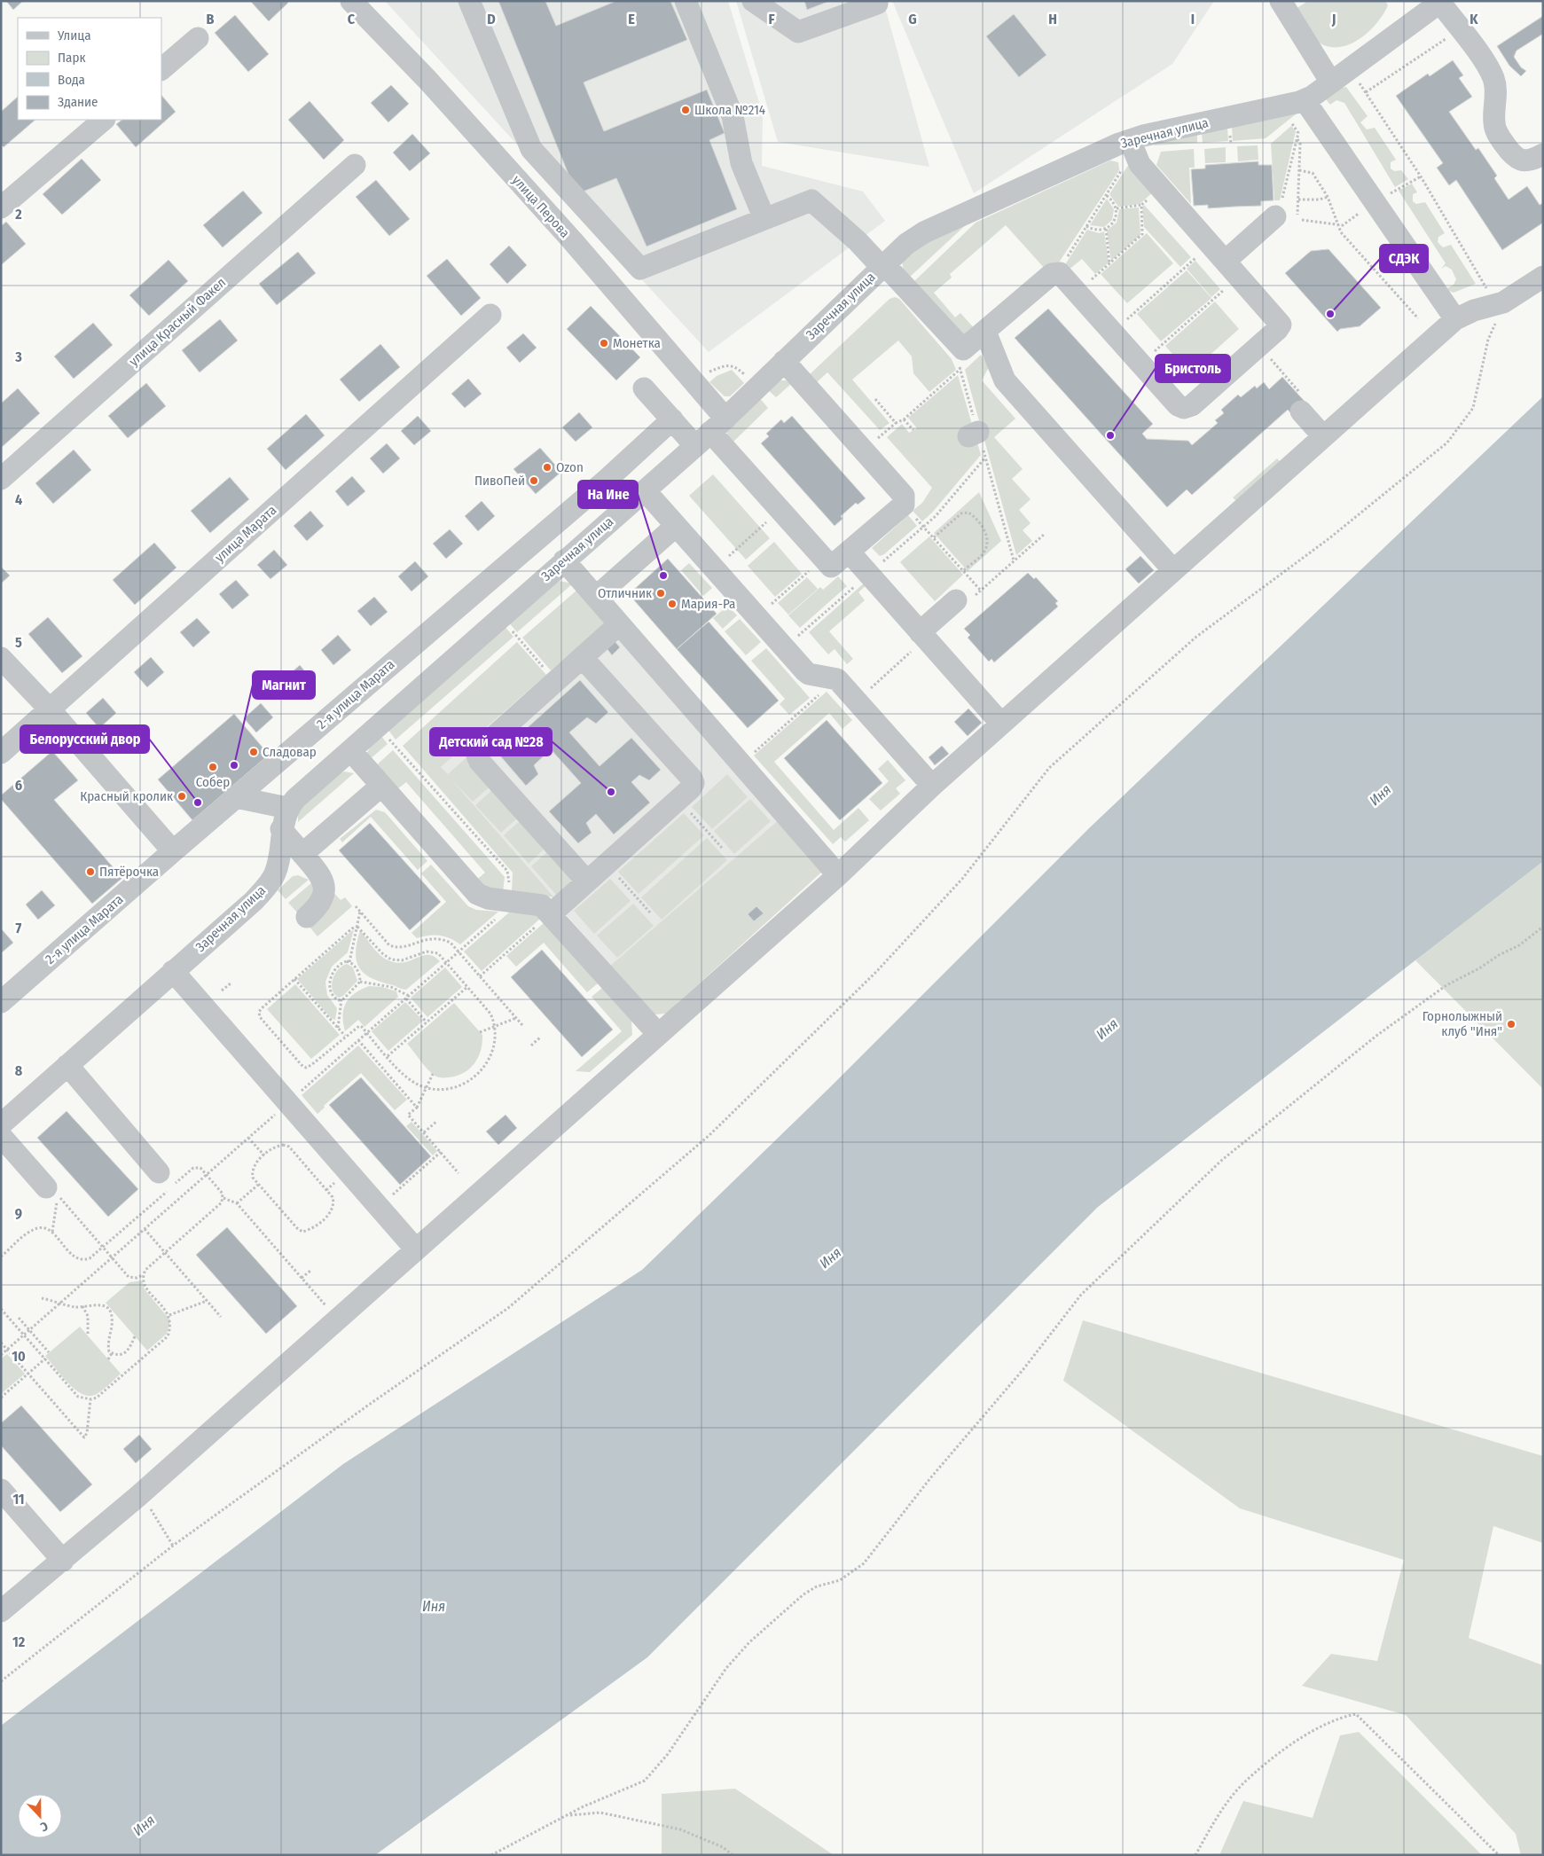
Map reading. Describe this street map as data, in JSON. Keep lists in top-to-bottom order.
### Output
{
  "streets": {
    "street": [
      "Заречная улица",
      "улица Перова",
      "улица Красный Факел",
      "улица Марата",
      "2-я улица Марата"
    ]
  },
  "crossings": [
    ["Заречная улица", "улица Перова"]
  ],
  "water": ["Иня"],
  "places": [
    "Школа №214",
    "СДЭК",
    "Монетка",
    "Бристоль",
    "Ozon",
    "ПивоПей",
    "На Ине",
    "Отличник",
    "Мария-Ра",
    "Сладовар",
    "Магнит",
    "Собер",
    "Детский сад №28",
    "Красный кролик",
    "Белорусский двор",
    "Пятёрочка",
    "Горнолыжный клуб \"Иня\""
  ],
  "legend": [
    "Улица",
    "Парк",
    "Вода",
    "Здание"
  ],
  "north": "bottom",
  "grid": {
    "columns": [
      "B",
      "C",
      "D",
      "E",
      "F",
      "G",
      "H",
      "I",
      "J",
      "K"
    ],
    "rows": [
      "2",
      "3",
      "4",
      "5",
      "6",
      "7",
      "8",
      "9",
      "10",
      "11",
      "12"
    ]
  }
}
